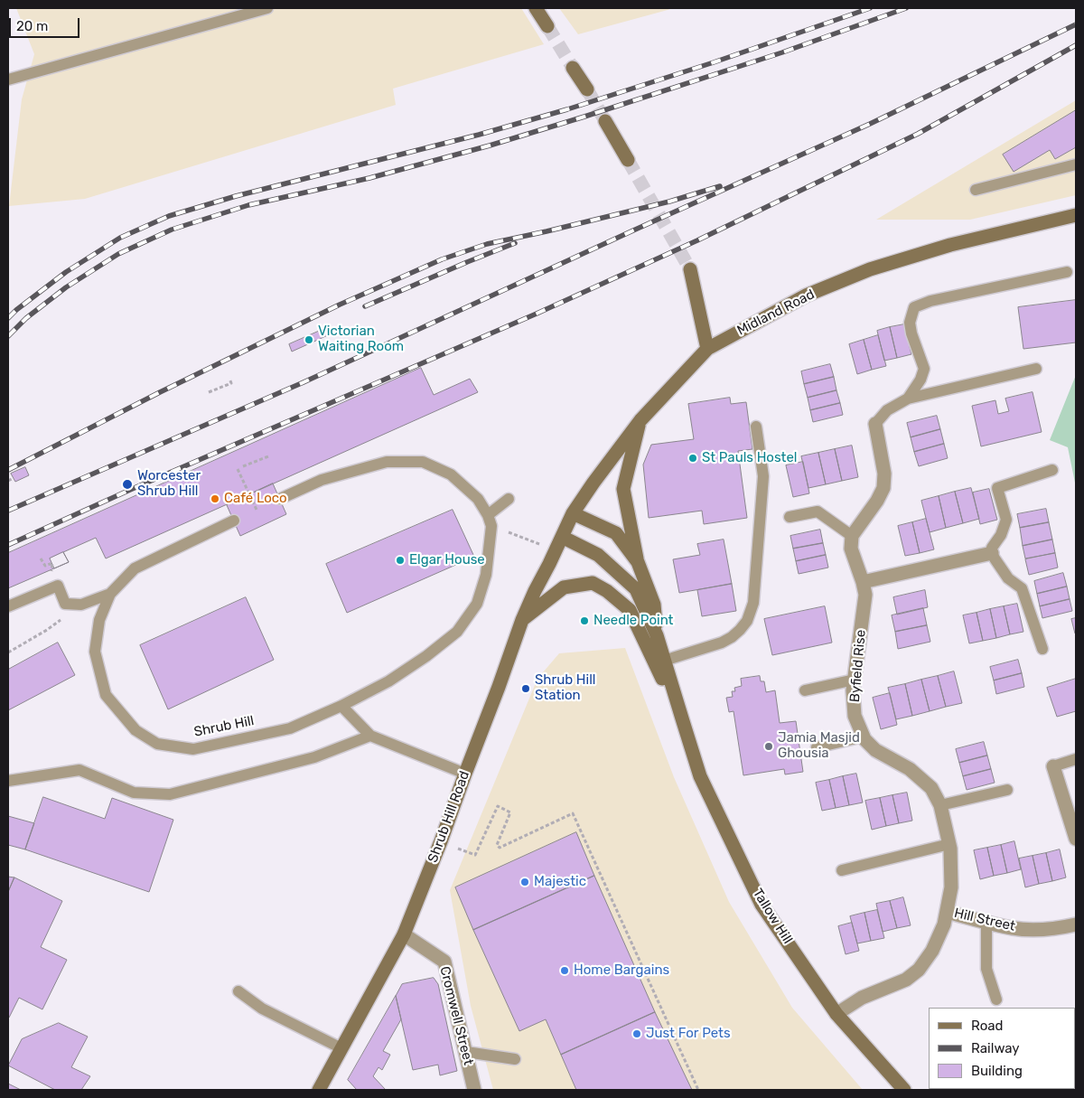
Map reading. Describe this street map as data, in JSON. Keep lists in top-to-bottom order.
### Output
{
  "streets": {
    "main road": ["Midland Road", "Shrub Hill Road", "Tallow Hill"],
    "street": ["Byfield Rise", "Hill Street", "Cromwell Street"],
    "lane": ["Shrub Hill"]
  },
  "crossings": [
    ["Midland Road", "Shrub Hill Road"],
    ["Midland Road", "Tallow Hill"],
    ["Byfield Rise", "Tallow Hill"],
    ["Byfield Rise", "Hill Street"],
    ["Shrub Hill Road", "Tallow Hill"],
    ["Shrub Hill Road", "Cromwell Street"]
  ],
  "places": [
    "Victorian Waiting Room",
    "St Pauls Hostel",
    "Worcester Shrub Hill",
    "Café Loco",
    "Elgar House",
    "Needle Point",
    "Shrub Hill Station",
    "Jamia Masjid Ghousia",
    "Majestic",
    "Home Bargains",
    "Just For Pets"
  ],
  "legend": ["Road", "Railway", "Building"],
  "scale_bar": "20 m"
}
